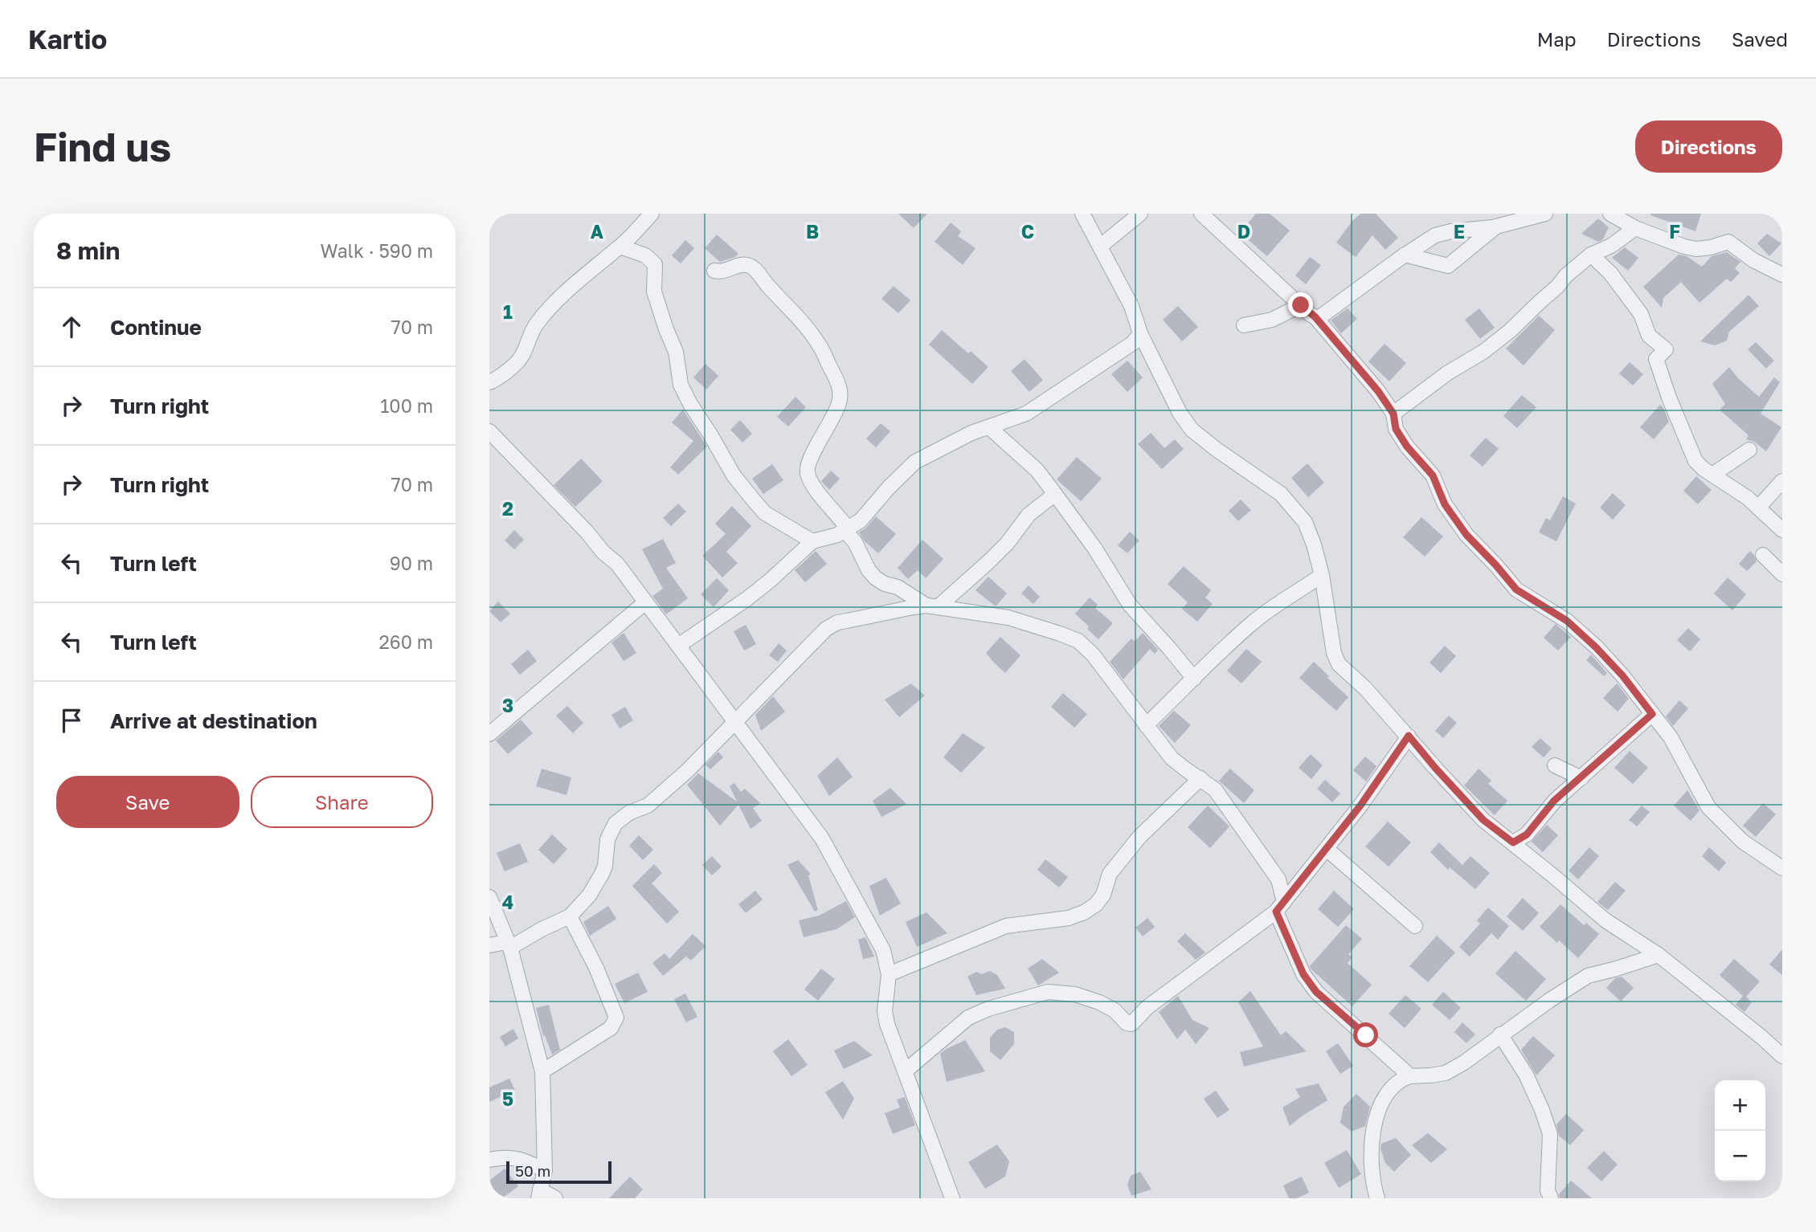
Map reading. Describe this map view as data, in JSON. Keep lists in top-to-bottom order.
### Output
{
  "scale_bar": "50 m",
  "page": {
    "header": "Kartio",
    "nav": ["Map", "Directions", "Saved"],
    "buttons": [
      "Directions",
      ["Save", "Share"]
    ],
    "title": "Find us",
    "heading": ["8 min", "Walk · 590 m"],
    "list": [
      ["Continue", "70 m"],
      ["Turn right", "100 m"],
      ["Turn right", "70 m"],
      ["Turn left", "90 m"],
      ["Turn left", "260 m"],
      "Arrive at destination"
    ],
    "map_buttons": ["+", "−"],
    "scale": "50 m"
  },
  "grid": {
    "columns": [
      "A",
      "B",
      "C",
      "D",
      "E",
      "F"
    ],
    "rows": [
      "1",
      "2",
      "3",
      "4",
      "5"
    ]
  }
}
